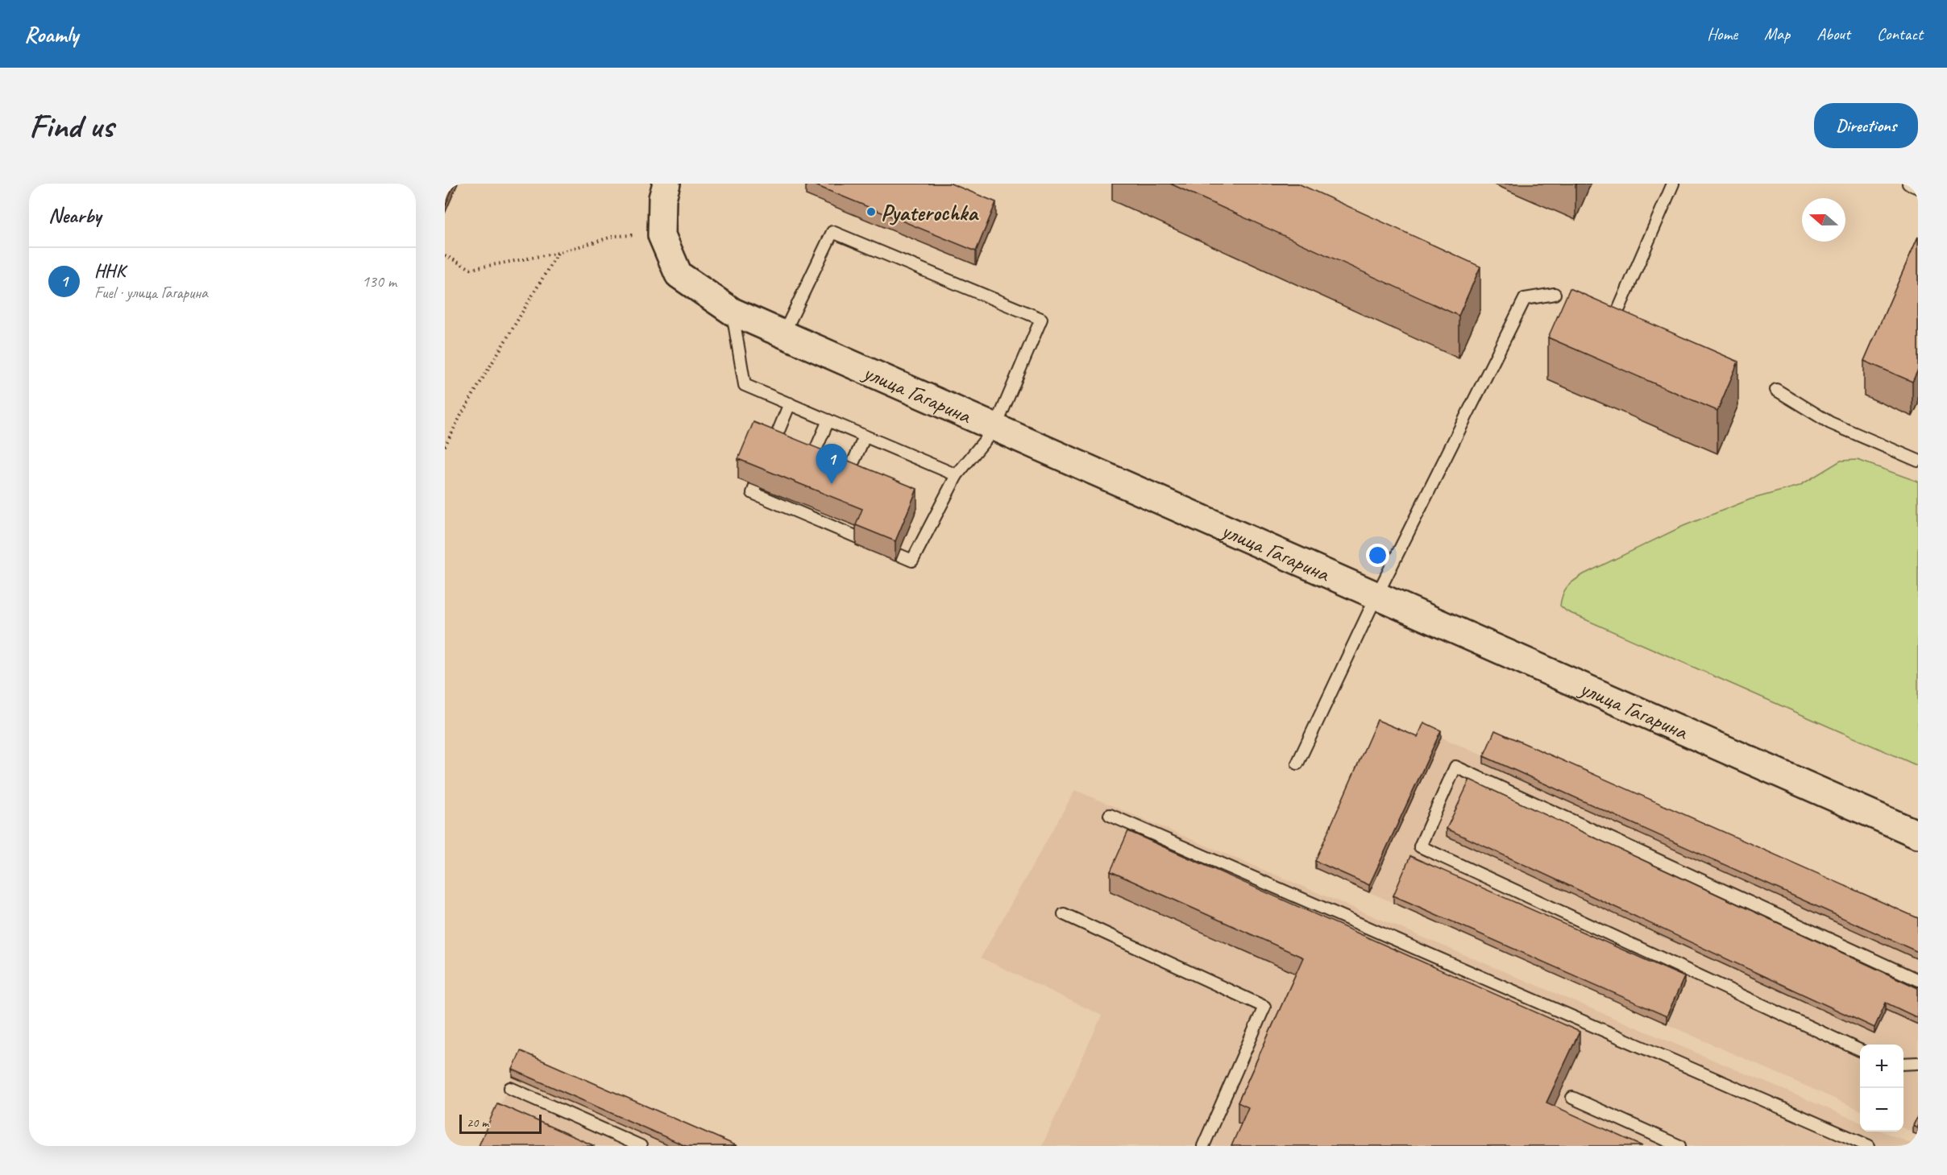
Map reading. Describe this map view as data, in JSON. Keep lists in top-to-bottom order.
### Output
{
  "streets": {
    "main road": ["улица Гагарина"]
  },
  "places": ["Pyaterochka"],
  "scale_bar": "20 m",
  "north": "left",
  "page": {
    "header": "Roamly",
    "nav": [
      "Home",
      "Map",
      "About",
      "Contact"
    ],
    "buttons": "Directions",
    "title": "Find us",
    "heading": "Nearby",
    "list": [
      {
        "mark": "1",
        "name": "ННК",
        "note": "Fuel · улица Гагарина",
        "value": "130 m"
      }
    ],
    "pins": "1",
    "map_buttons": ["+", "−"],
    "scale": "20 m"
  }
}
